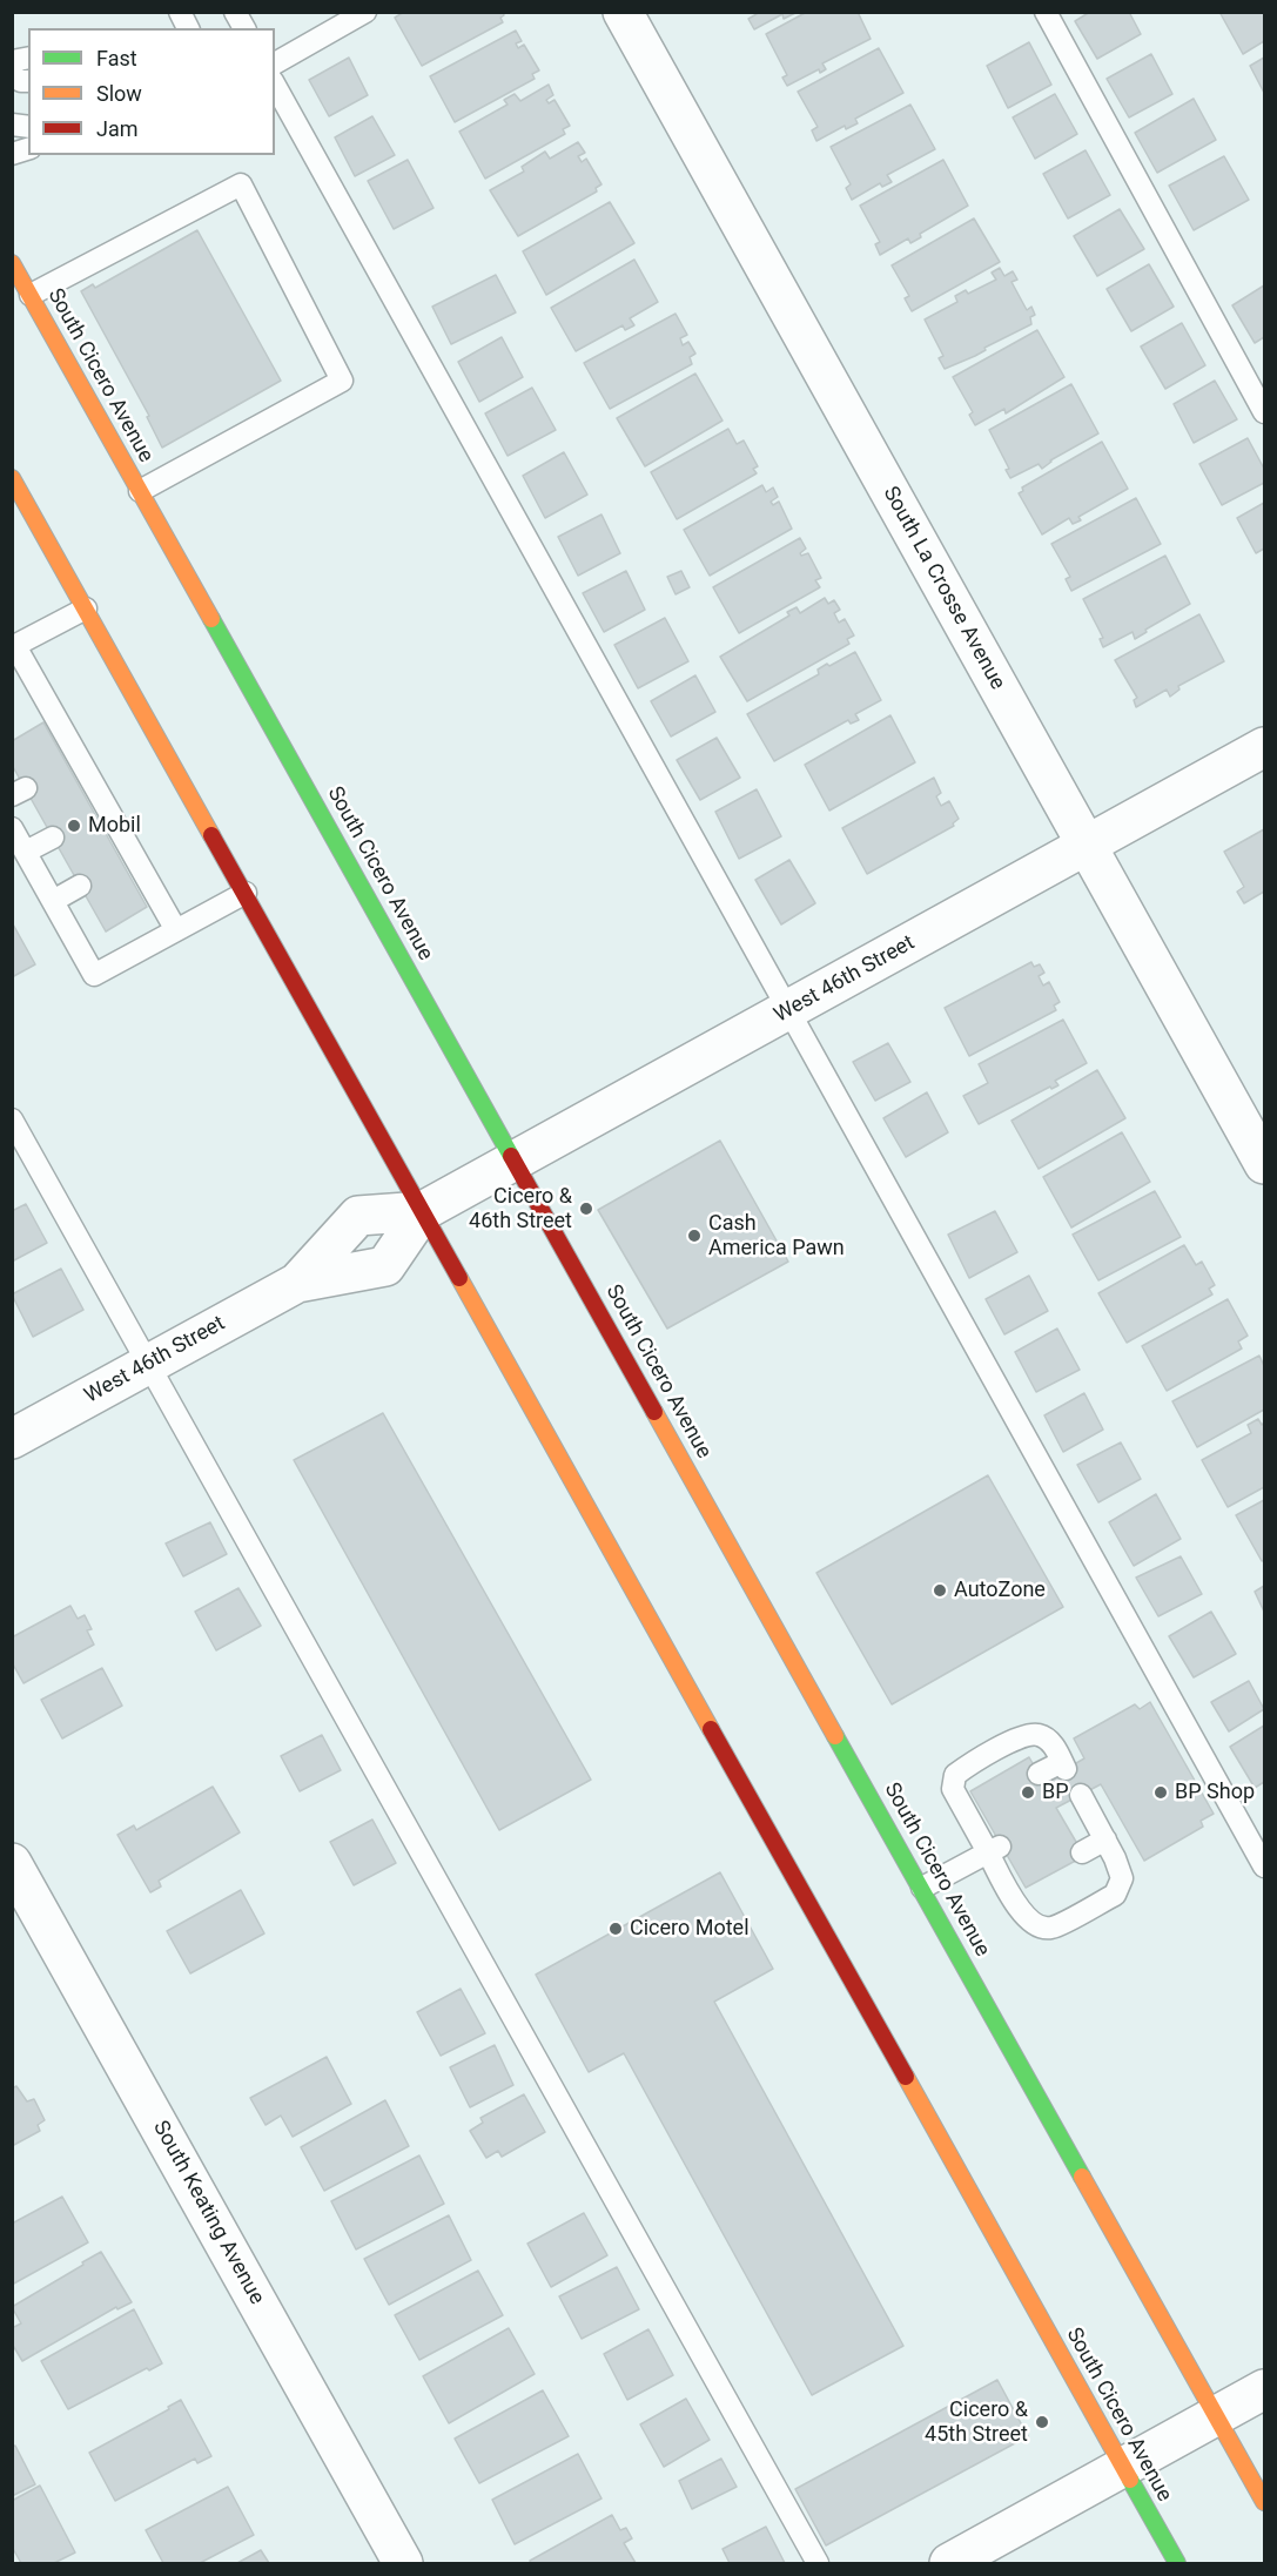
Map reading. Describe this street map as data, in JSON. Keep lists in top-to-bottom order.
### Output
{
  "streets": {
    "main road": ["South Cicero Avenue"],
    "street": ["South La Crosse Avenue", "West 46th Street", "South Keating Avenue"]
  },
  "crossings": [
    ["South Cicero Avenue", "West 46th Street"],
    ["South La Crosse Avenue", "West 46th Street"]
  ],
  "places": [
    "Mobil",
    "Cicero & 46th Street",
    "Cash America Pawn",
    "AutoZone",
    "BP",
    "BP Shop",
    "Cicero Motel",
    "Cicero & 45th Street"
  ],
  "legend": ["Fast", "Slow", "Jam"]
}
